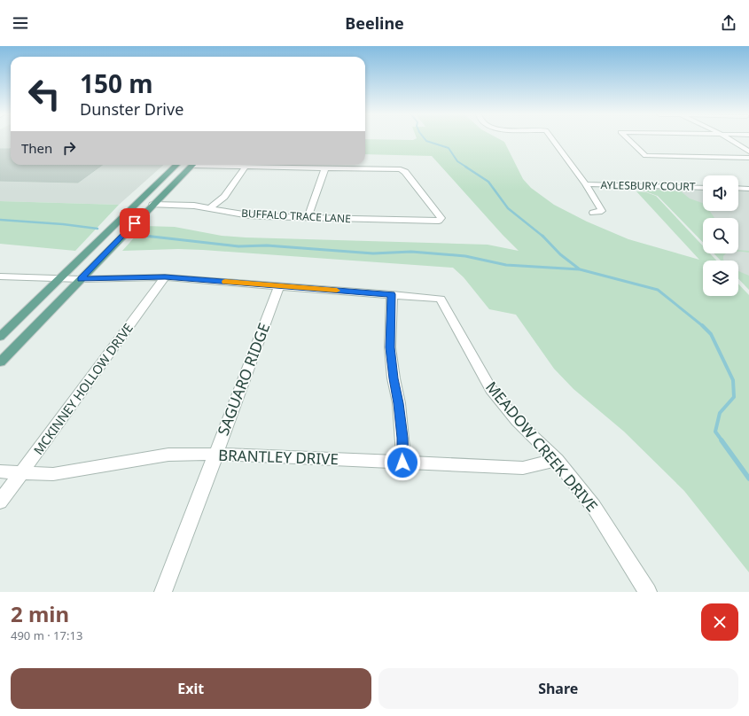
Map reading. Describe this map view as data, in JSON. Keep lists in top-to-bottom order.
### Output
{
  "streets": {
    "street": [
      "AYLESBURY COURT",
      "BUFFALO TRACE LANE",
      "SAGUARO RIDGE",
      "MCKINNEY HOLLOW DRIVE",
      "MEADOW CREEK DRIVE",
      "BRANTLEY DRIVE"
    ]
  },
  "crossings": [
    ["SAGUARO RIDGE", "BRANTLEY DRIVE"],
    ["MCKINNEY HOLLOW DRIVE", "BRANTLEY DRIVE"],
    ["MEADOW CREEK DRIVE", "BRANTLEY DRIVE"]
  ],
  "page": {
    "header": "Beeline",
    "turn": ["150 m", "Dunster Drive"],
    "then": "Then",
    "heading": ["2 min", "490 m · 17:13"],
    "buttons": ["Exit", "Share"]
  }
}
